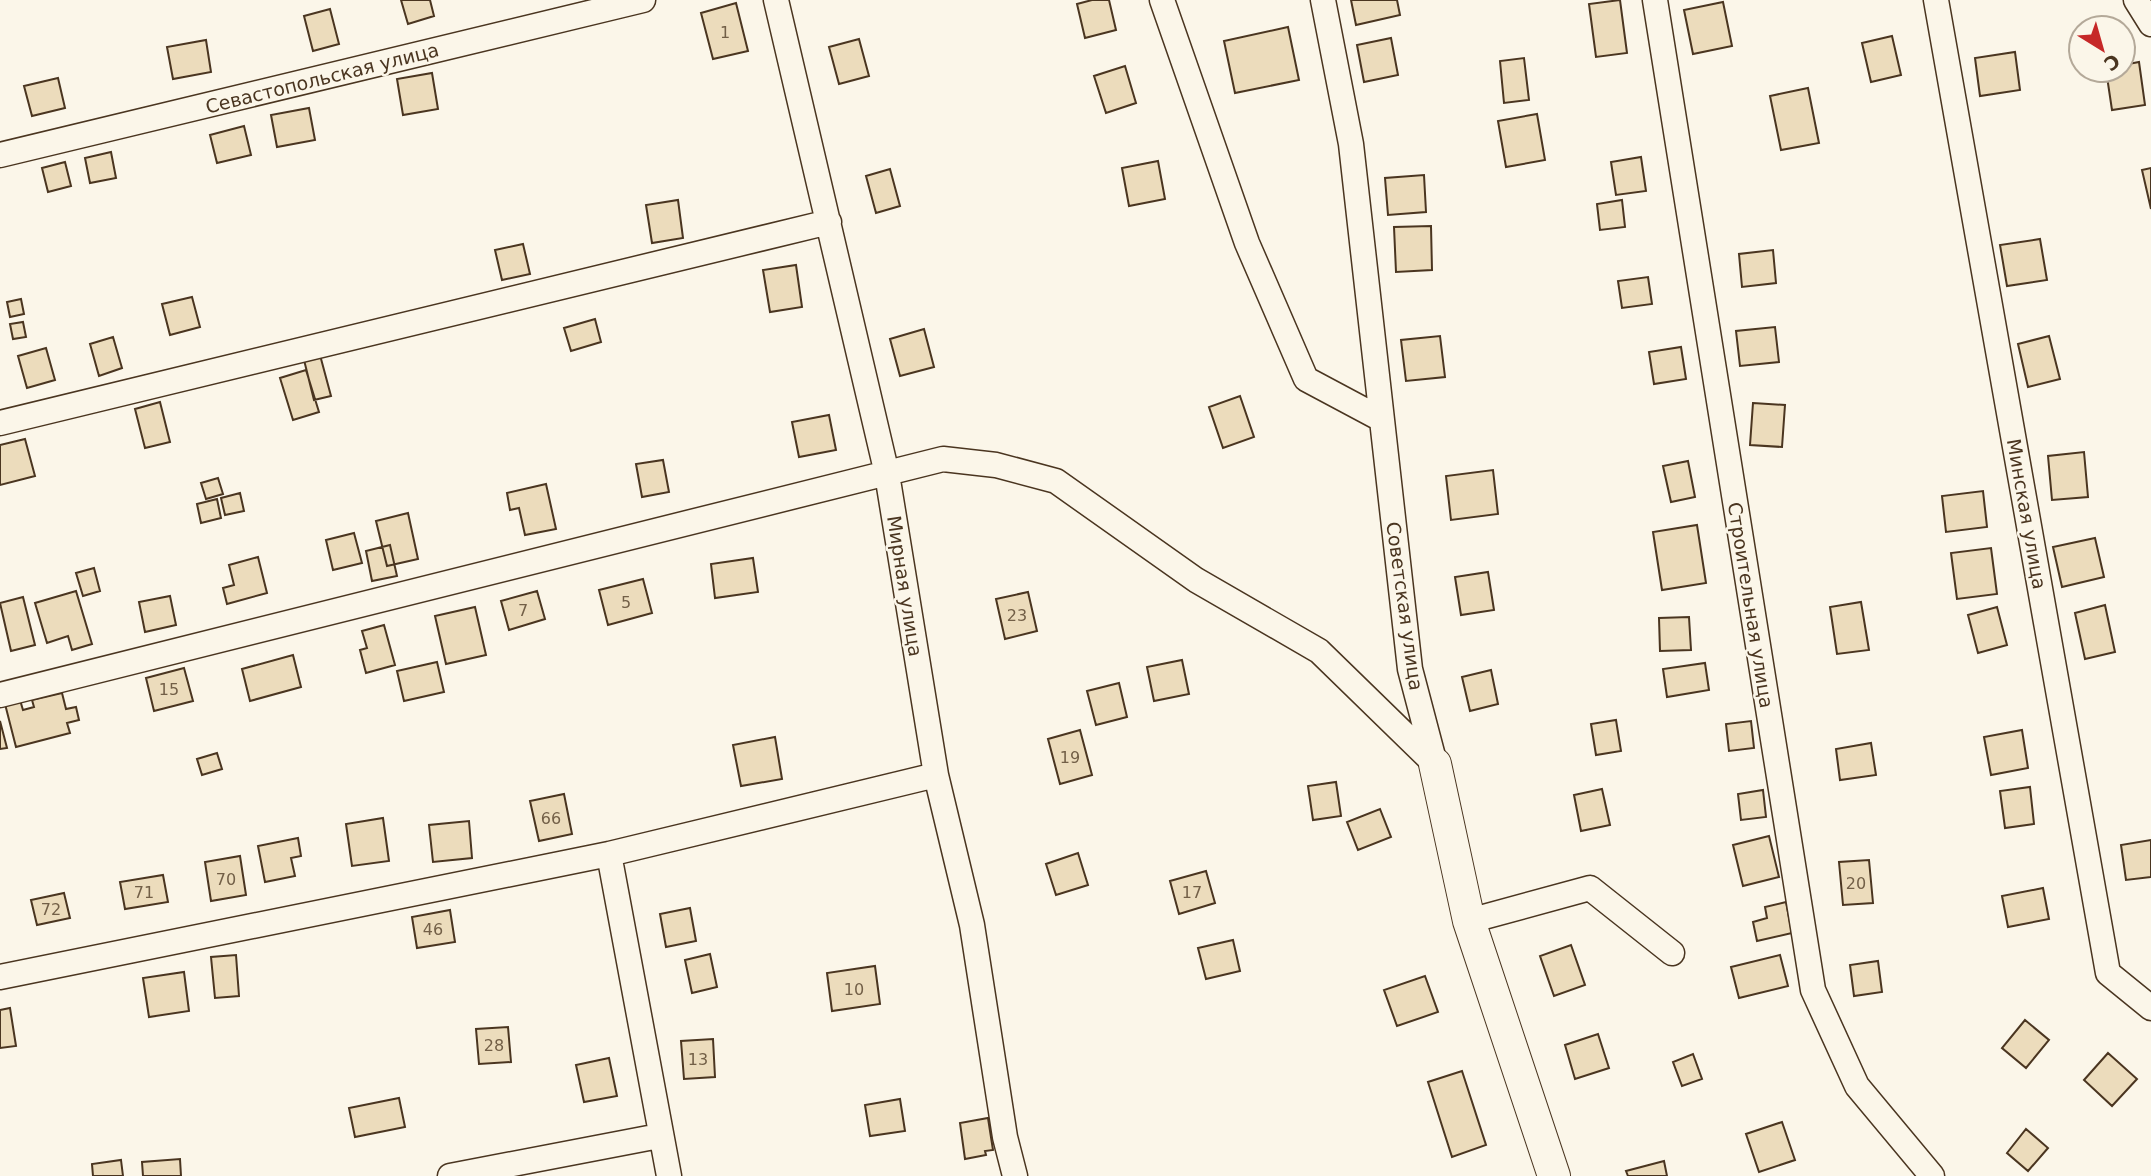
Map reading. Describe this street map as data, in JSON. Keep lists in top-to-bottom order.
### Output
{
  "streets": {
    "main road": ["Советская улица"],
    "street": [
      "Севастопольская улица",
      "Минская улица",
      "Мирная улица",
      "Строительная улица"
    ]
  },
  "house_numbers": [
    "1",
    "5",
    "7",
    "23",
    "15",
    "19",
    "66",
    "70",
    "20",
    "71",
    "17",
    "72",
    "46",
    "10",
    "28",
    "13"
  ],
  "north": "bottom right"
}
